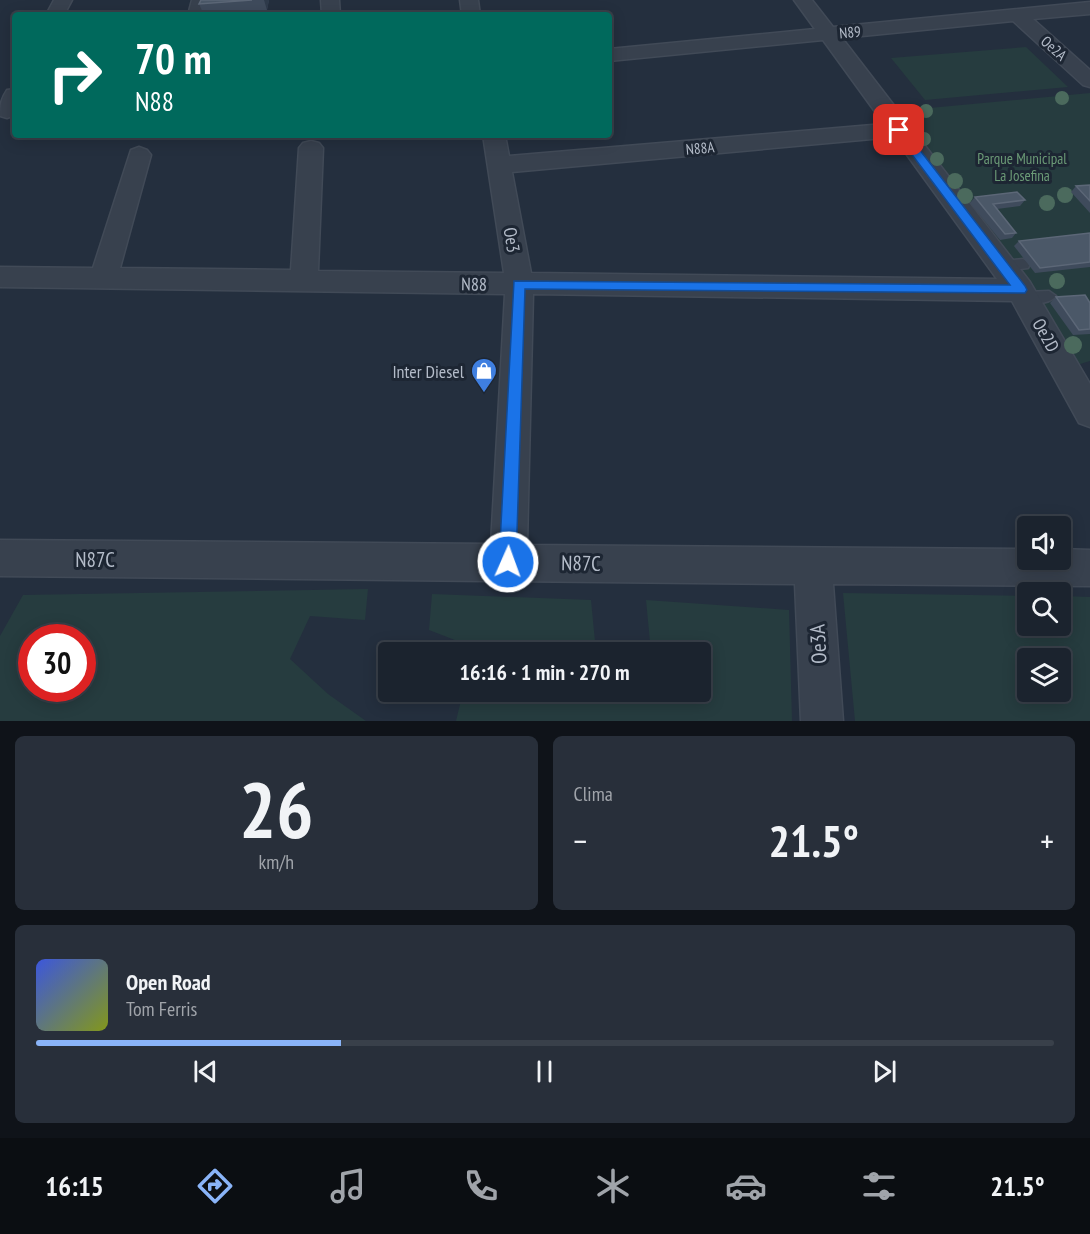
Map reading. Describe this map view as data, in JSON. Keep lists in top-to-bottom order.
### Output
{
  "streets": {
    "street": [
      "N89",
      "Oe2A",
      "N88A",
      "Oe3",
      "N88",
      "Oe2D",
      "N87C",
      "Oe3A"
    ]
  },
  "crossings": [
    ["N89", "Oe2A"],
    ["N89", "Oe2D"],
    ["N88A", "Oe3"],
    ["N88A", "Oe2D"],
    ["Oe3", "N88"],
    ["Oe3", "N87C"],
    ["N88", "Oe2D"],
    ["N87C", "Oe3A"]
  ],
  "parks": ["Parque Municipal La Josefina"],
  "places": {
    "shop": ["Inter Diesel"]
  },
  "page": {
    "turn": ["70 m", "N88"],
    "limit": "30",
    "trip": "16:16 · 1 min · 270 m",
    "tile": [
      ["26", "km/h"],
      "Clima"
    ],
    "heat": ["−", "21.5°", "+"],
    "song": ["Open Road", "Tom Ferris"],
    "tabs": ["16:15", "21.5°"]
  }
}
